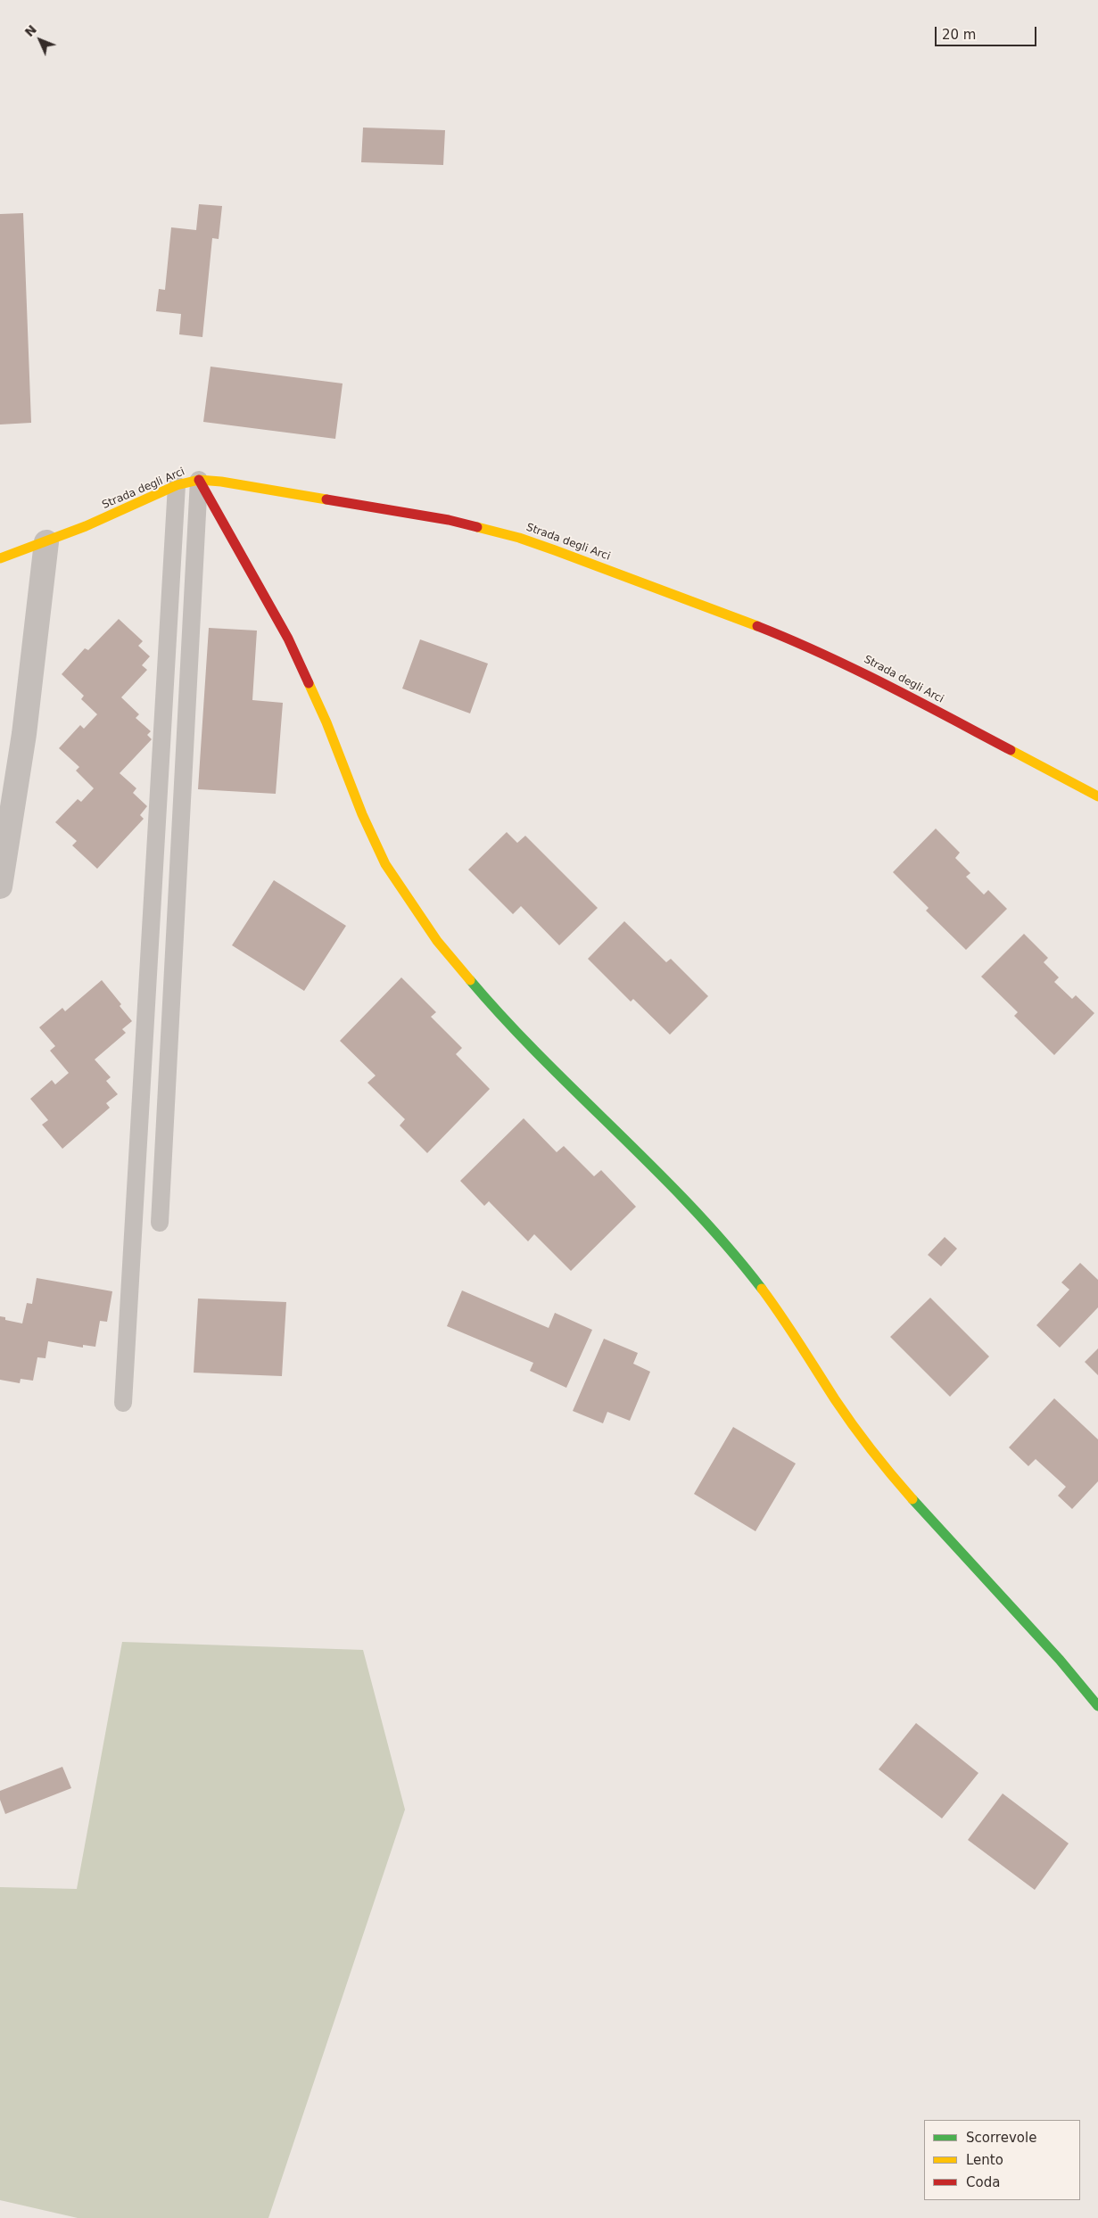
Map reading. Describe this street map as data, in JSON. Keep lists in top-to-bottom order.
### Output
{
  "streets": {
    "street": ["Strada degli Arci"]
  },
  "legend": ["Scorrevole", "Lento", "Coda"],
  "scale_bar": "20 m",
  "north": "top left"
}
